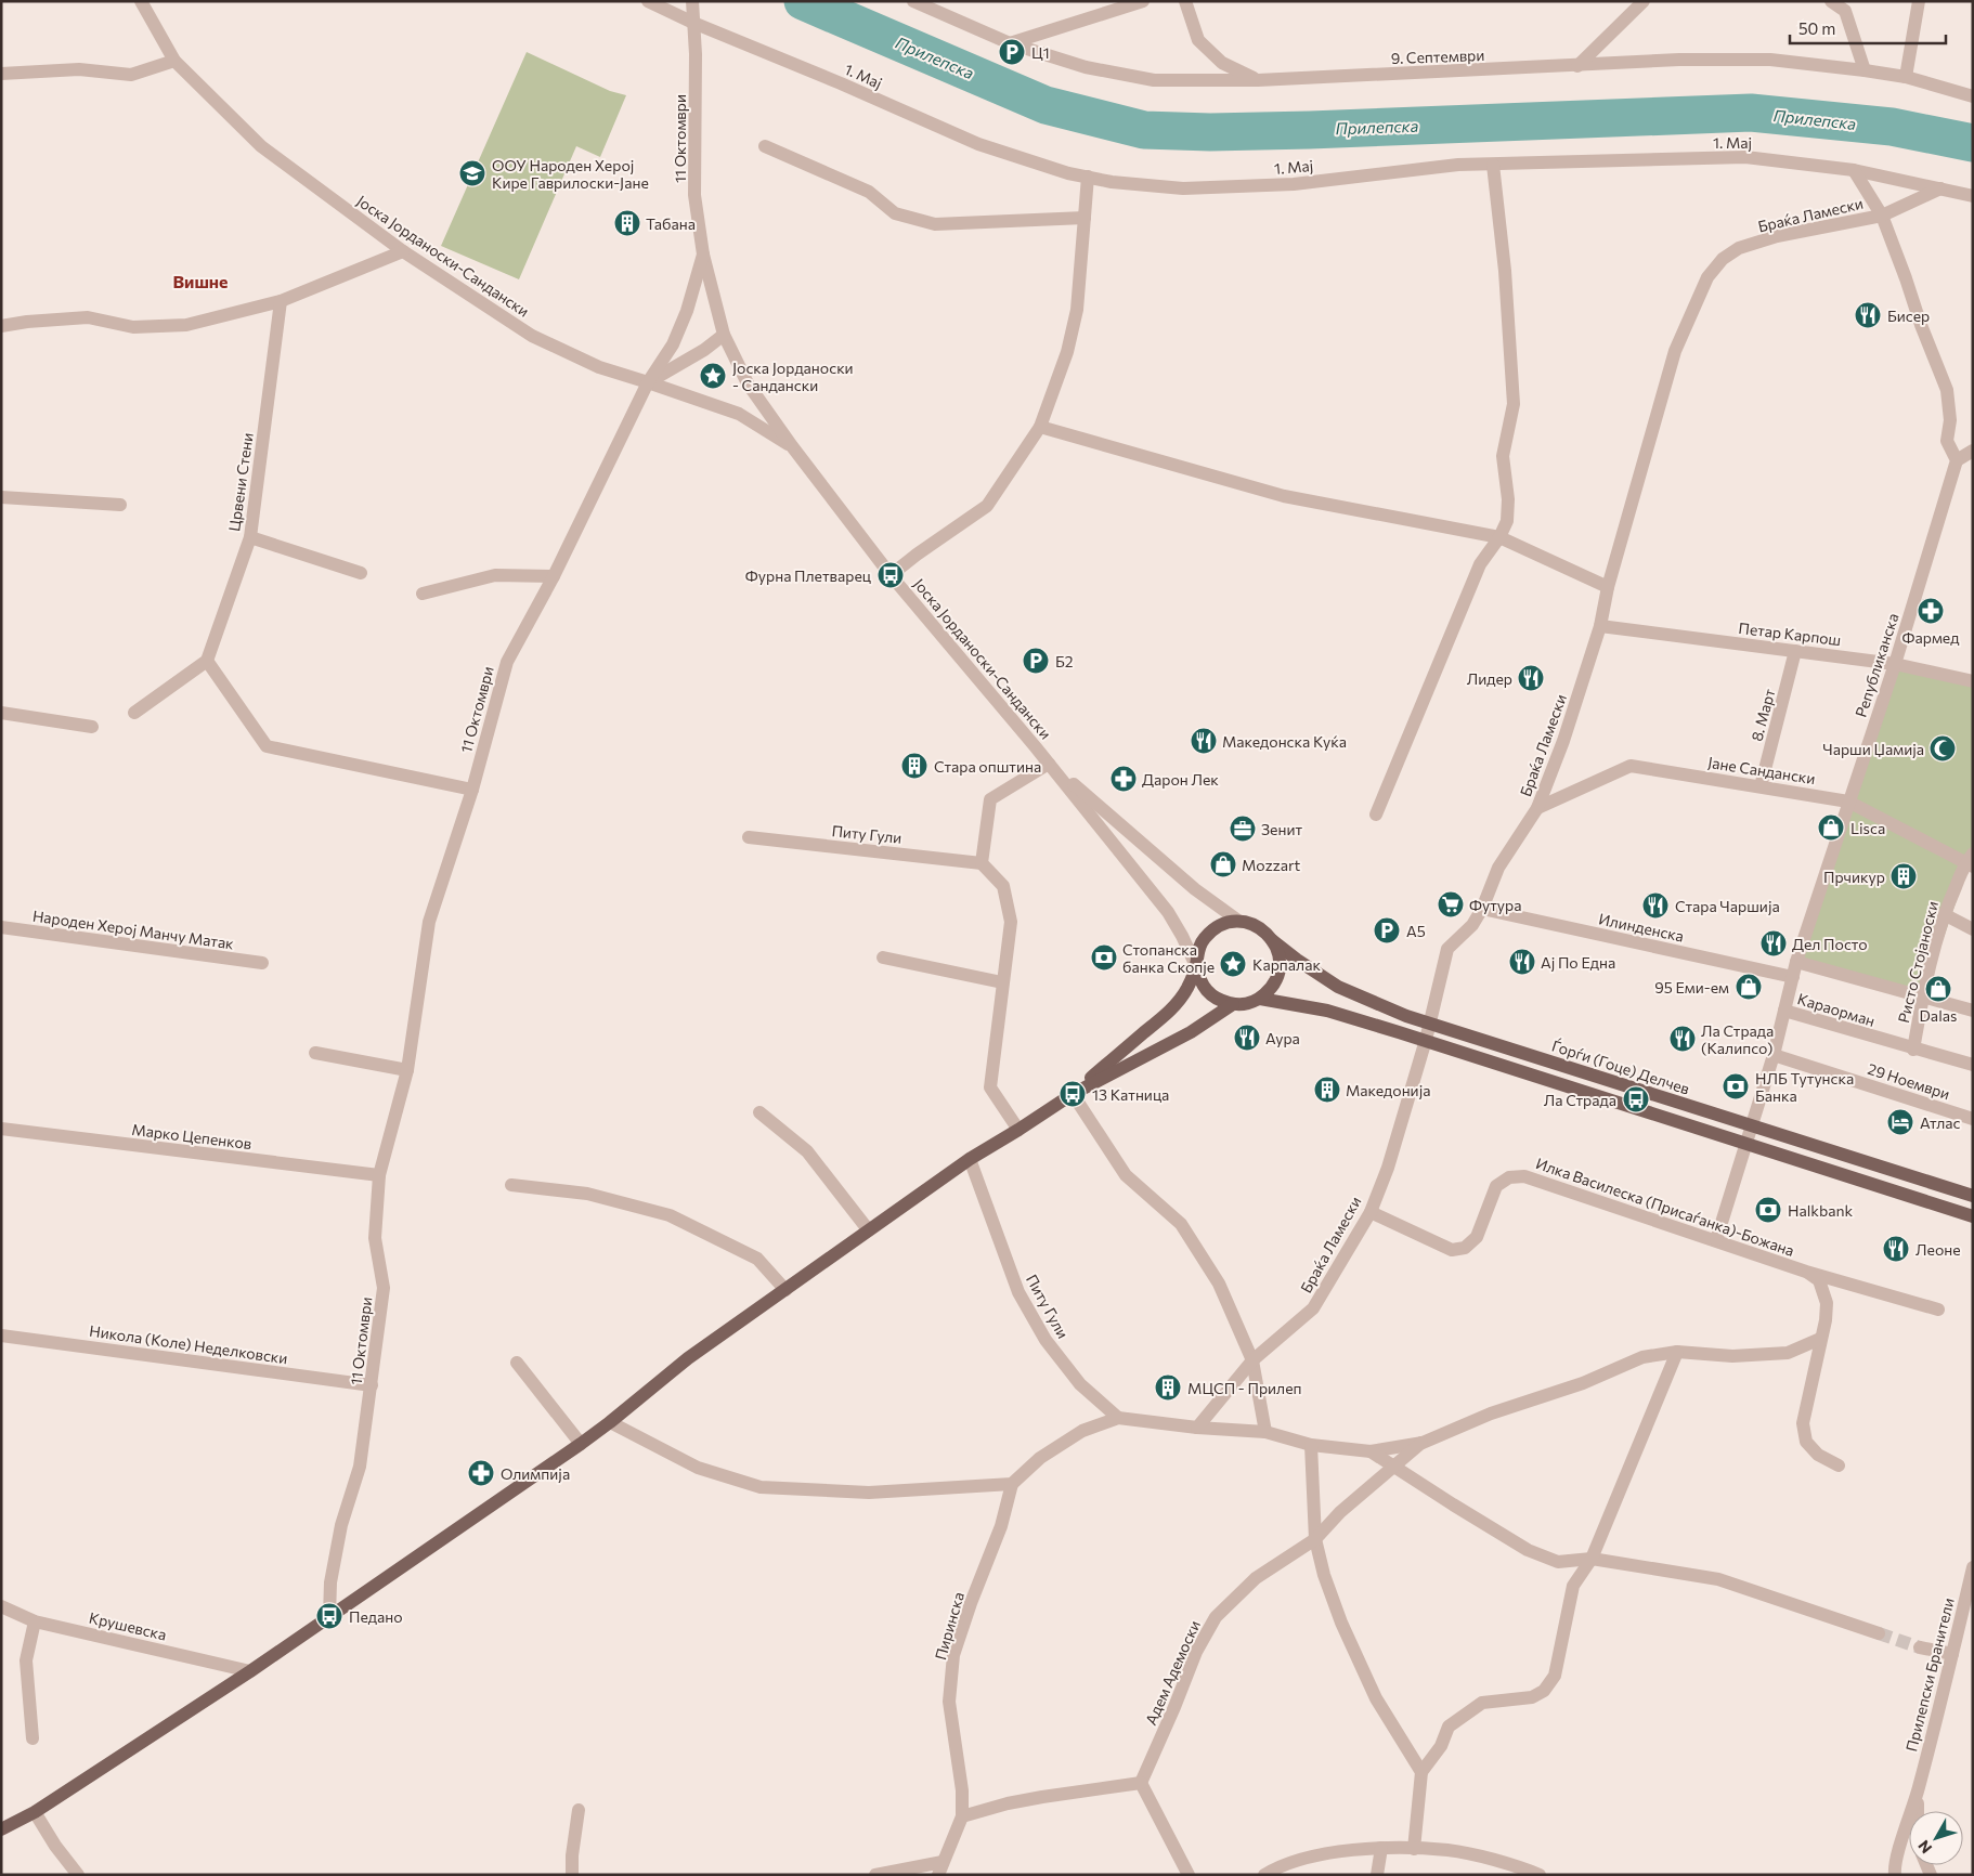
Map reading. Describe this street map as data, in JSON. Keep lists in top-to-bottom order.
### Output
{
  "streets": {
    "main road": ["Ѓорѓи (Гоце) Делчев"],
    "street": [
      "9. Септември",
      "1. Мај",
      "11 Октомври",
      "Браќа Ламески",
      "Јоска Јорданоски-Сандански",
      "Црвени Стени",
      "Петар Карпош",
      "Републиканска",
      "8. Март",
      "Јане Сандански",
      "Питу Гули",
      "Илинденска",
      "Народен Херој Манчу Матак",
      "Ристо Стојаноски",
      "Караорман",
      "29 Ноември",
      "Марко Цепенков",
      "Илка Василеска (Присаѓанка)-Божана",
      "Никола (Коле) Неделковски",
      "Крушевска",
      "Пиринска",
      "Адем Адемоски",
      "Прилепски Бранители"
    ]
  },
  "crossings": [
    ["1. Мај", "11 Октомври"],
    ["1. Мај", "Браќа Ламески"],
    ["1. Мај", "Јоска Јорданоски-Сандански"],
    ["11 Октомври", "Јоска Јорданоски-Сандански"],
    ["11 Октомври", "Марко Цепенков"],
    ["11 Октомври", "Никола (Коле) Неделковски"],
    ["Браќа Ламески", "Петар Карпош"],
    ["Браќа Ламески", "Јане Сандански"],
    ["Браќа Ламески", "Илинденска"],
    ["Браќа Ламески", "Ѓорѓи (Гоце) Делчев"],
    ["Браќа Ламески", "Илка Василеска (Присаѓанка)-Божана"],
    ["Јоска Јорданоски-Сандански", "Ѓорѓи (Гоце) Делчев"],
    ["Петар Карпош", "Републиканска"],
    ["Петар Карпош", "8. Март"],
    ["Републиканска", "Јане Сандански"],
    ["Републиканска", "Илинденска"],
    ["Републиканска", "Караорман"],
    ["Републиканска", "Ѓорѓи (Гоце) Делчев"],
    ["Републиканска", "29 Ноември"],
    ["Републиканска", "Илка Василеска (Присаѓанка)-Божана"],
    ["8. Март", "Јане Сандански"],
    ["Јане Сандански", "Ристо Стојаноски"],
    ["Ристо Стојаноски", "Караорман"]
  ],
  "districts": ["Вишне"],
  "water": ["Прилепска"],
  "places": {
    "parking": ["Ц1", "Б2", "А5"],
    "school or university": ["ООУ Народен Херој Кире Гаврилоски-Јане"],
    "building": [
      "Табана",
      "Стара општина",
      "Прчикур",
      "Македонија",
      "МЦСП - Прилеп"
    ],
    "restaurant": [
      "Бисер",
      "Лидер",
      "Македонска Куќа",
      "Стара Чаршија",
      "Дел Посто",
      "Ај По Една",
      "Аура",
      "Ла Страда (Калипсо)",
      "Леоне"
    ],
    "place": ["Јоска Јорданоски - Сандански", "Карпалак"],
    "bus stop": [
      "Фурна Плетварец",
      "13 Катница",
      "Ла Страда",
      "Педано"
    ],
    "pharmacy": ["Фармед", "Дарон Лек", "Олимпија"],
    "mosque": ["Чарши Џамија"],
    "shop": [
      "Lisca",
      "Mozzart",
      "95 Еми-ем",
      "Dalas"
    ],
    "office": ["Зенит"],
    "supermarket": ["Футура"],
    "bank": ["Стопанска банка Скопје", "НЛБ Тутунска Банка", "Halkbank"],
    "hotel": ["Атлас"]
  },
  "scale_bar": "50 m",
  "north": "bottom left"
}
